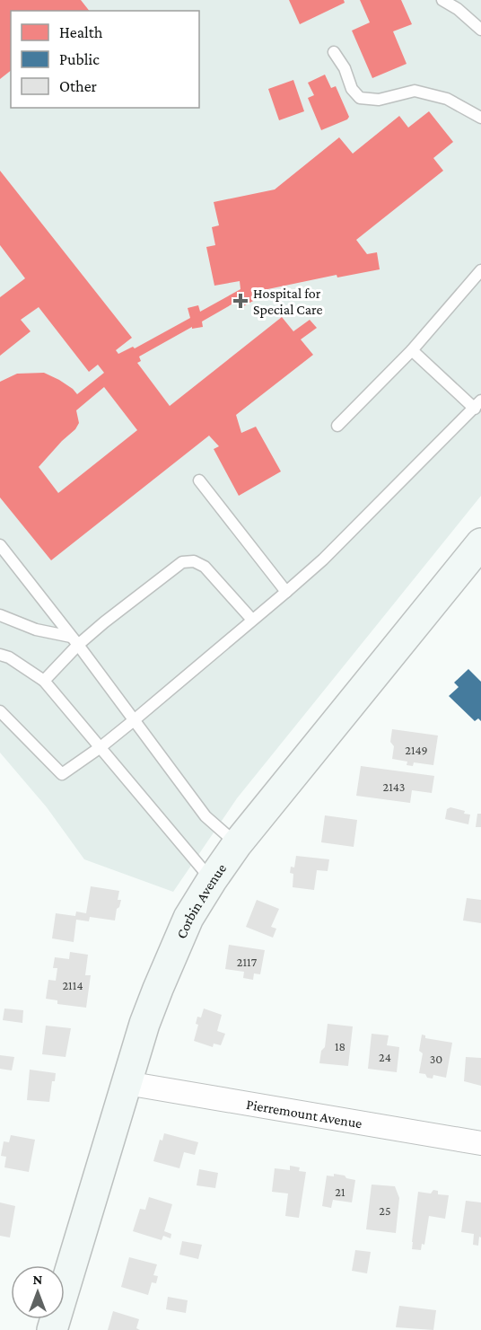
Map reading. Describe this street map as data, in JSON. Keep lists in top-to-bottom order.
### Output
{
  "streets": {
    "main road": ["Corbin Avenue"],
    "street": ["Pierremount Avenue"]
  },
  "crossings": [
    ["Corbin Avenue", "Pierremount Avenue"]
  ],
  "places": {
    "health": ["Hospital for Special Care"]
  },
  "house_numbers": [
    "2149",
    "2143",
    "2117",
    "2114",
    "18",
    "24",
    "30",
    "21",
    "25"
  ],
  "legend": ["Health", "Public", "Other"],
  "north": "top"
}
